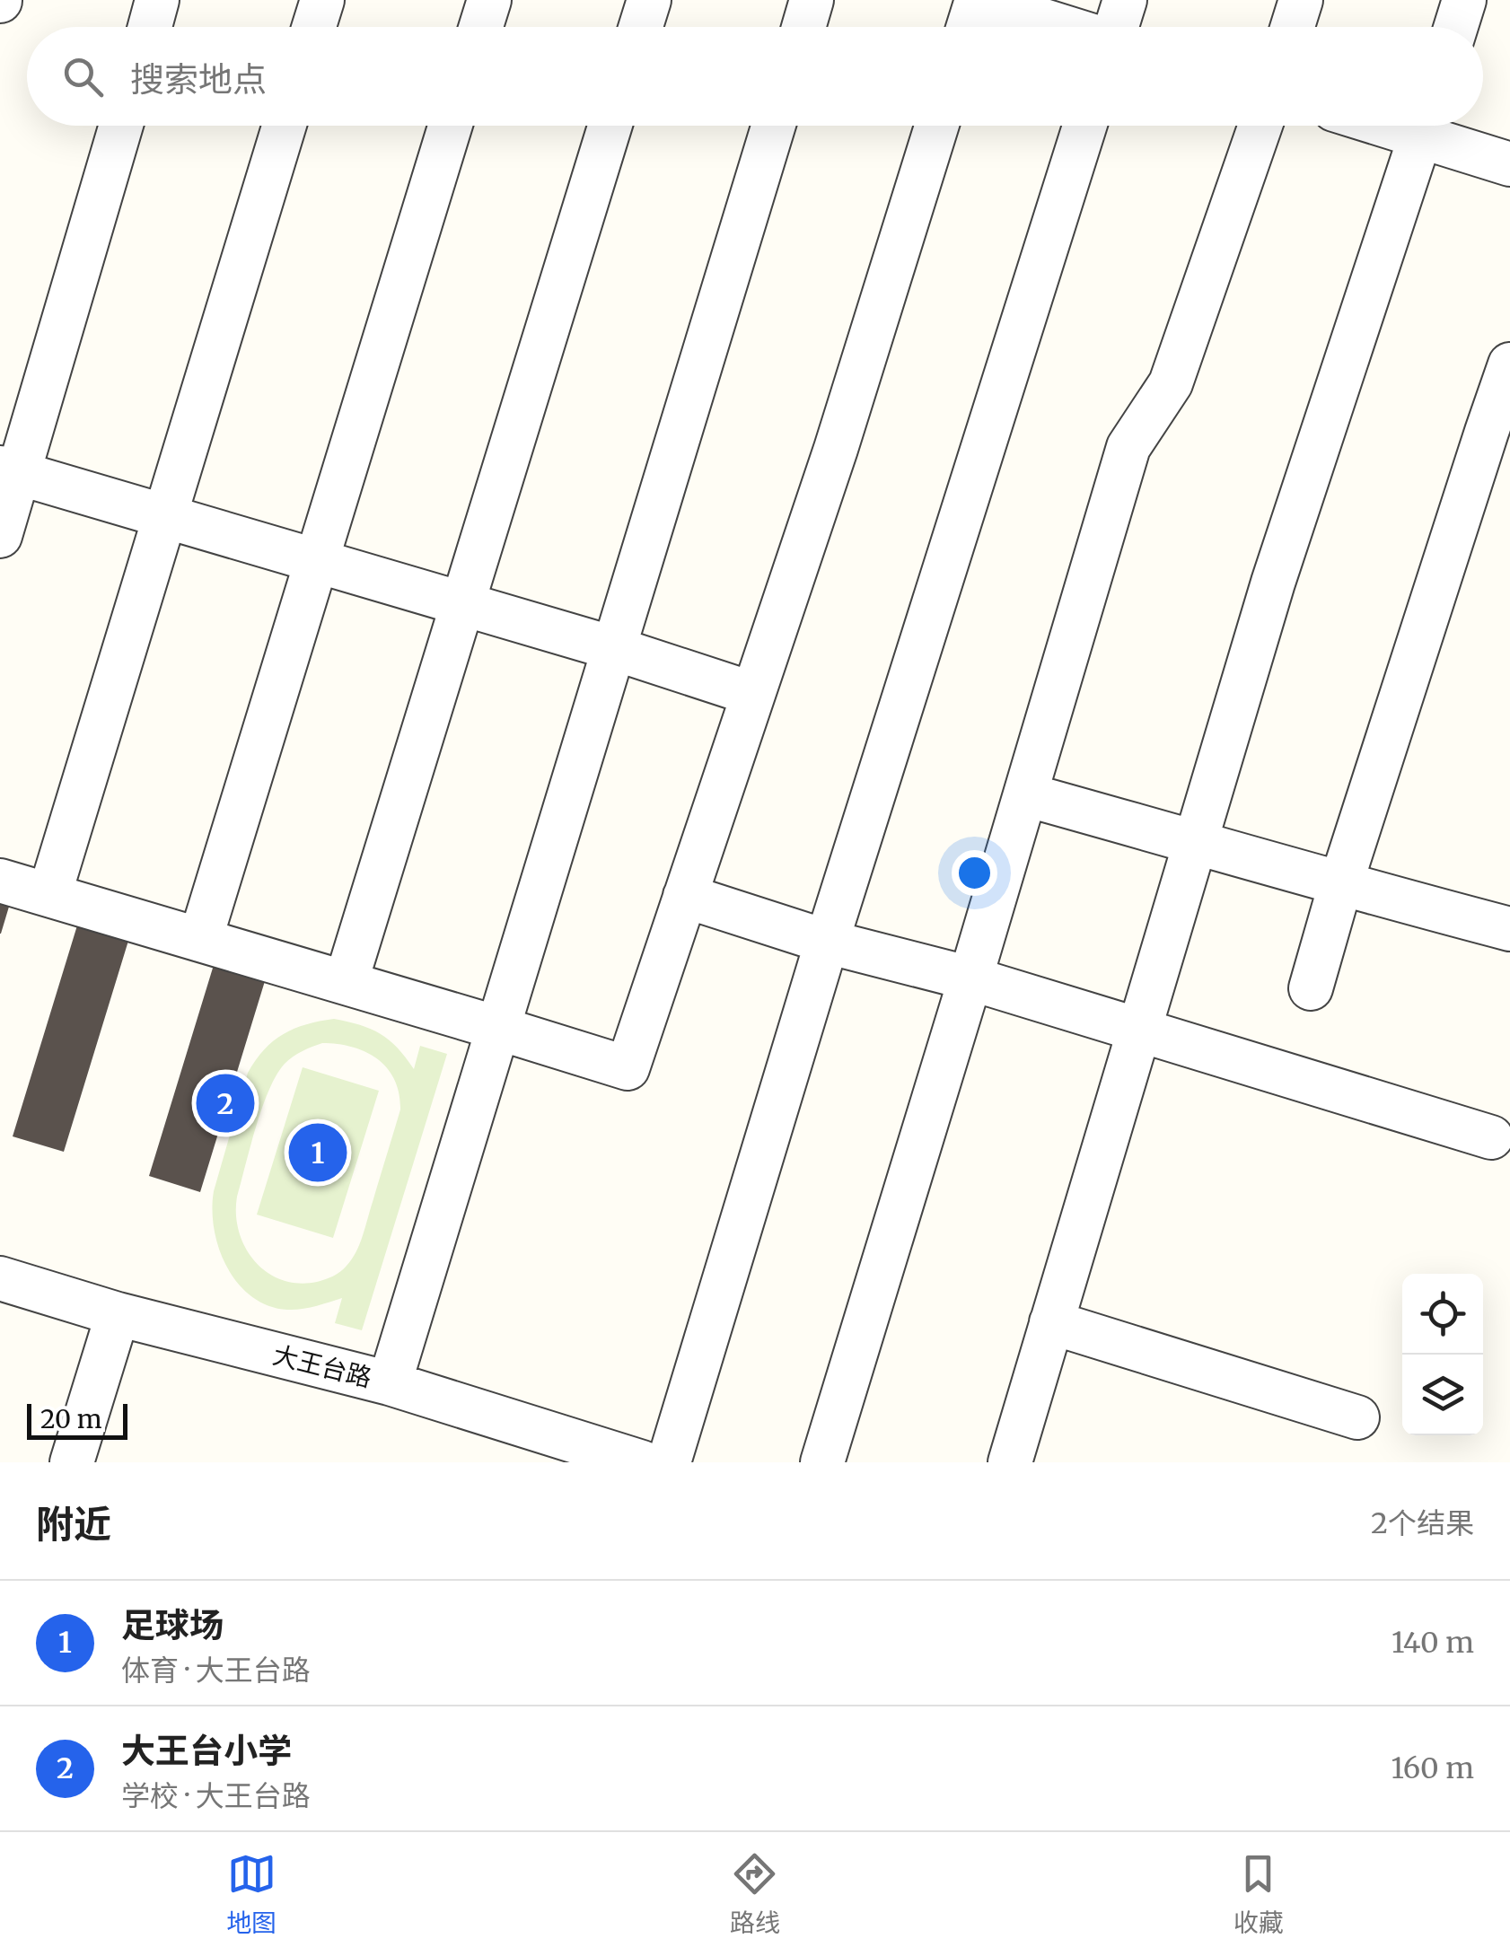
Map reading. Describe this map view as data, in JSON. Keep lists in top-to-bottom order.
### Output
{
  "streets": {
    "street": ["大王台路"]
  },
  "scale_bar": "20 m",
  "page": {
    "search": "搜索地点",
    "pins": ["2", "1"],
    "scale": "20 m",
    "heading": ["附近", "2个结果"],
    "list": [
      {
        "mark": "1",
        "name": "足球场",
        "note": "体育 · 大王台路",
        "value": "140 m"
      },
      {
        "mark": "2",
        "name": "大王台小学",
        "note": "学校 · 大王台路",
        "value": "160 m"
      }
    ],
    "nav": ["地图", "路线", "收藏"]
  }
}
